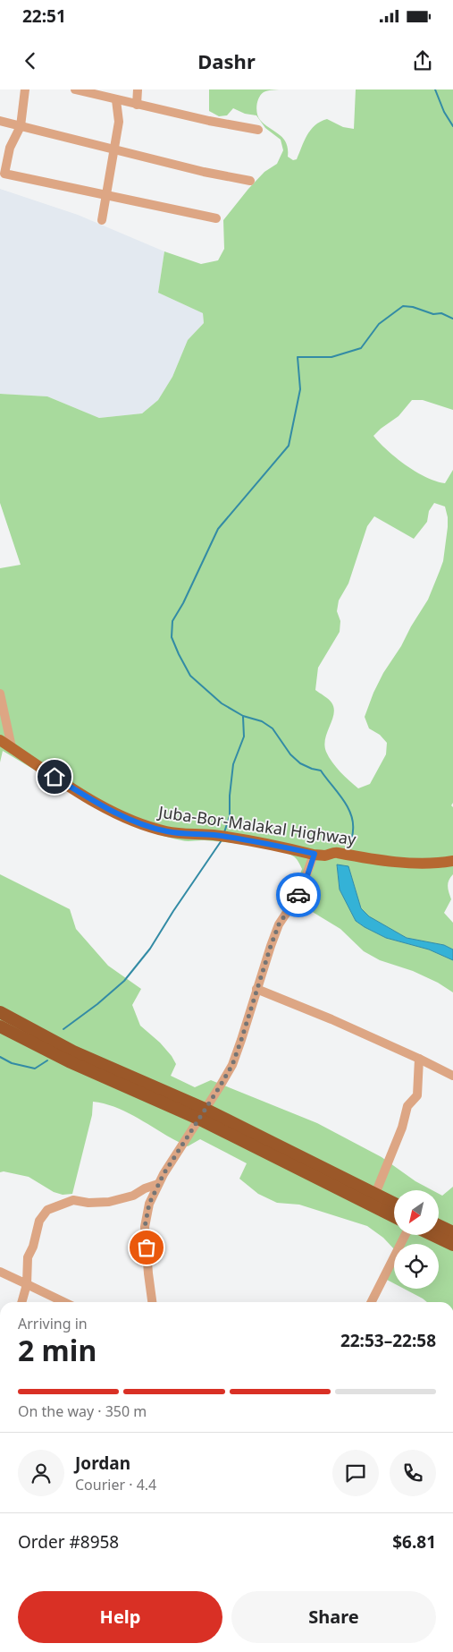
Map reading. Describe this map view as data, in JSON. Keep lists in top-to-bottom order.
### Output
{
  "streets": {
    "main road": ["Juba-Bor-Malakal Highway"]
  },
  "north": "bottom left",
  "page": {
    "status": "22:51",
    "header": "Dashr",
    "heading": ["2 min", "Arriving in", "22:53–22:58"],
    "panel": [
      "Jordan",
      "Courier · 4.4",
      "Order #8958",
      "$6.81"
    ],
    "bar": "On the way · 350 m",
    "buttons": ["Help", "Share"]
  }
}
